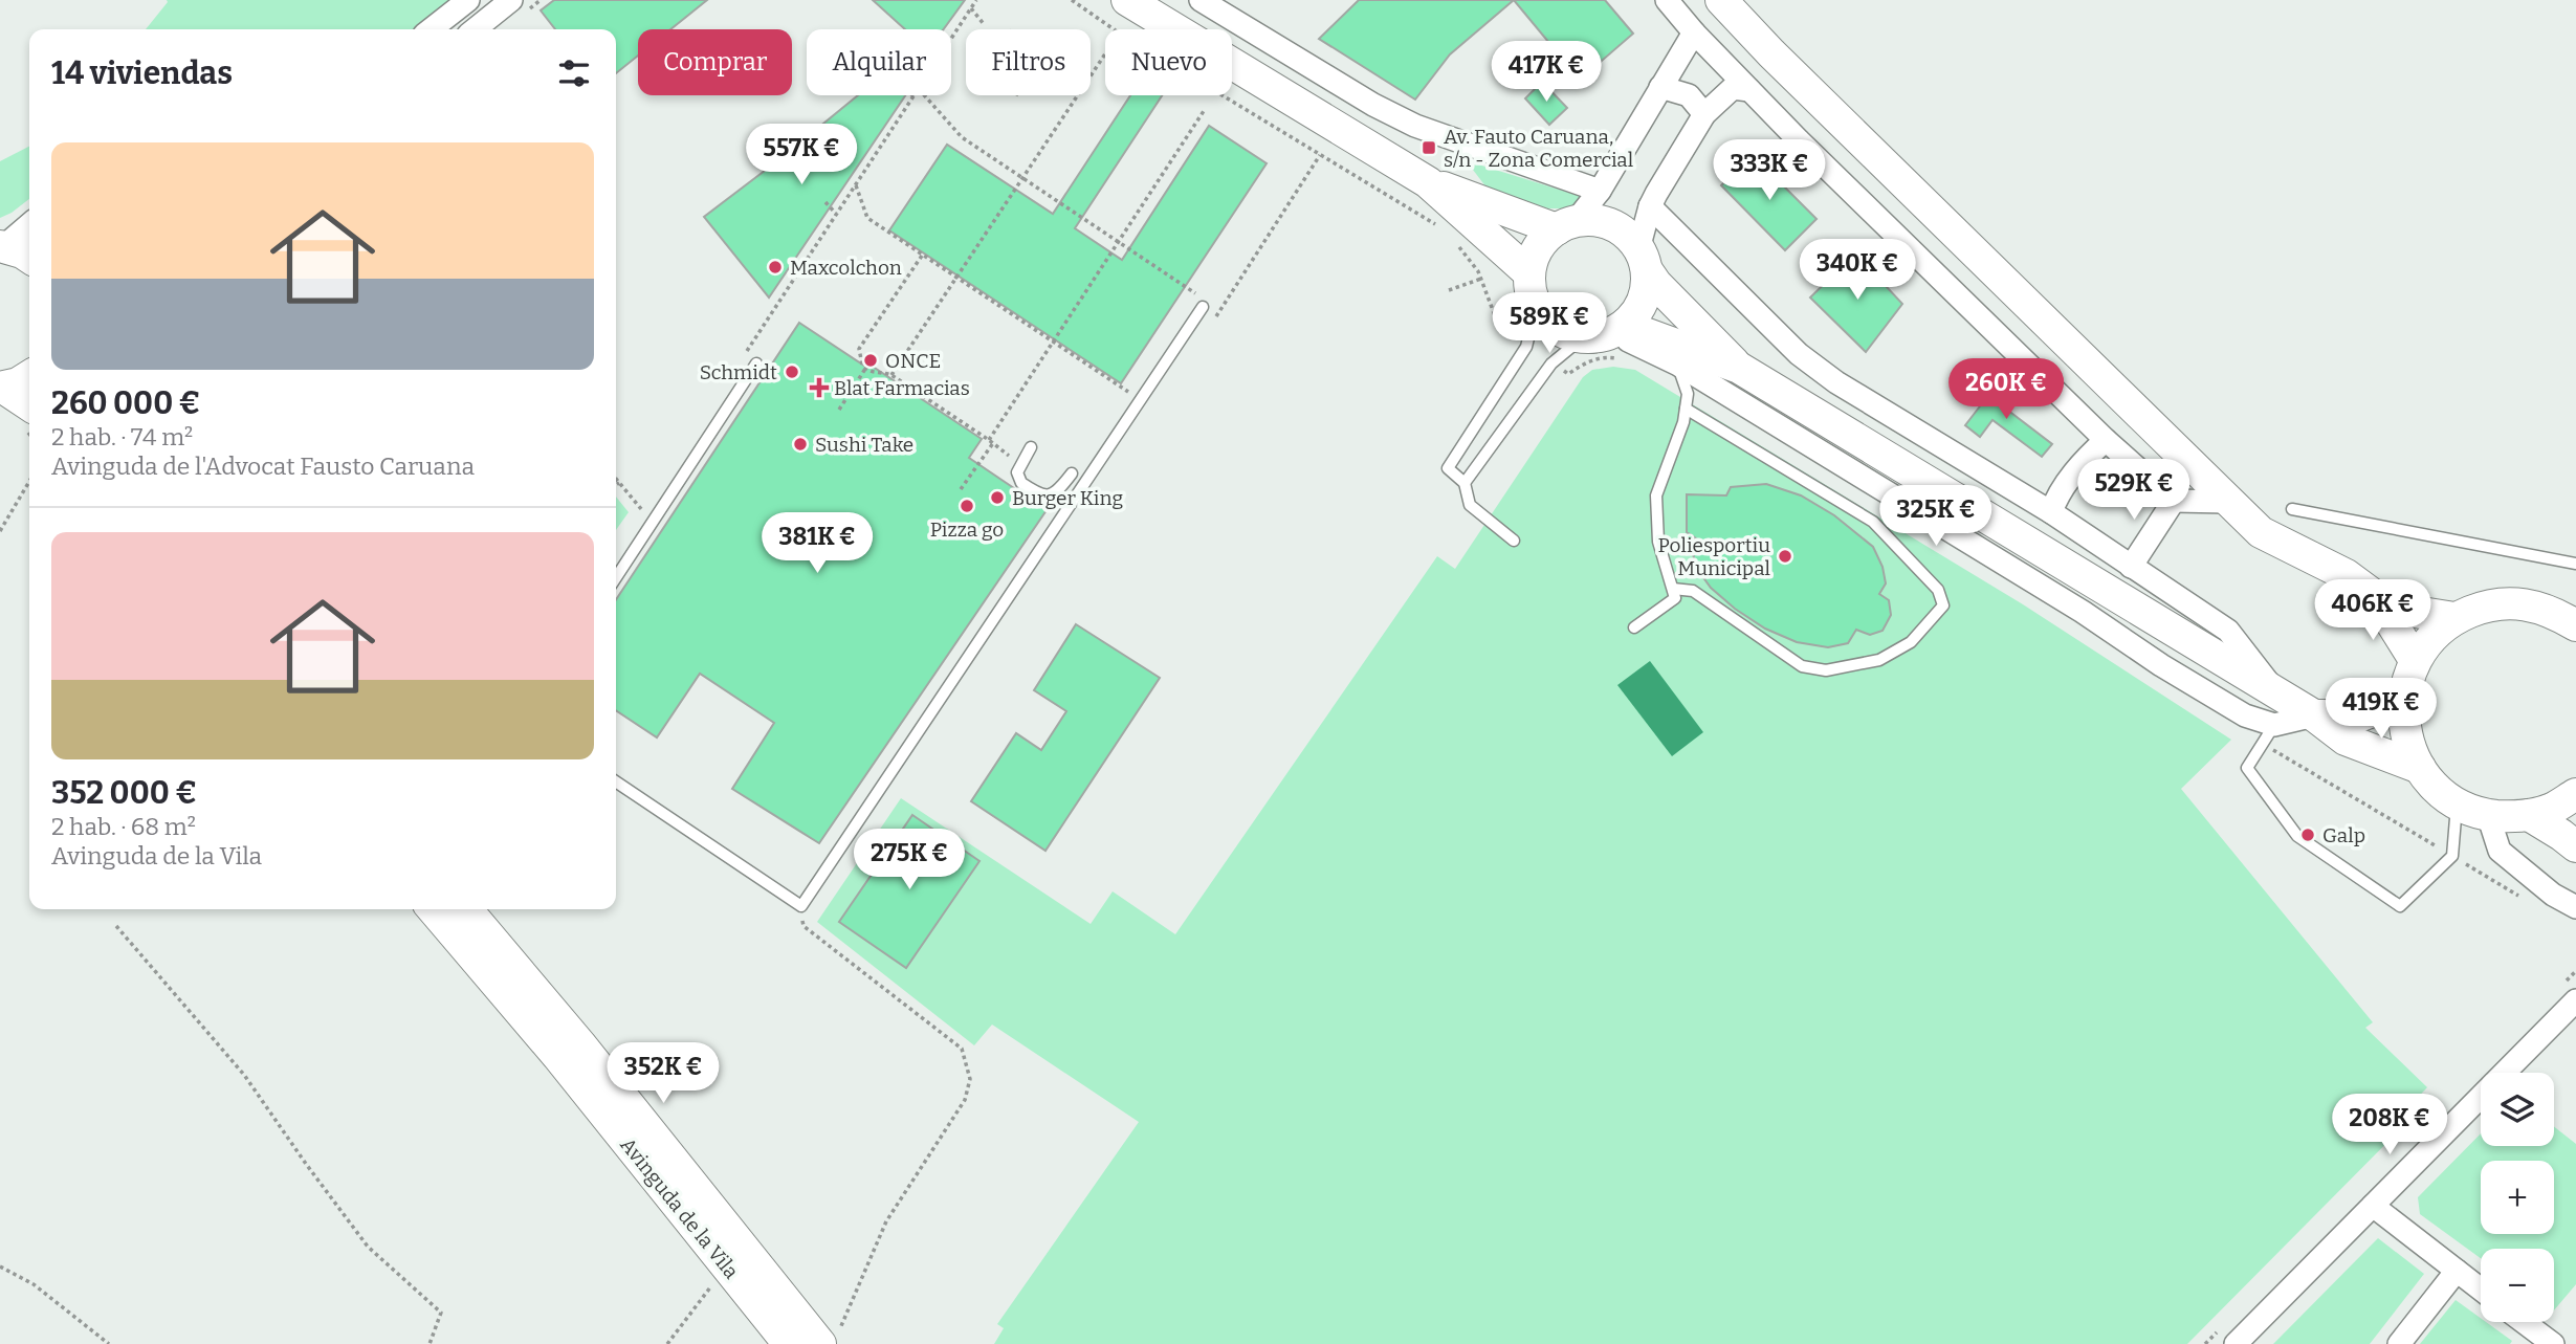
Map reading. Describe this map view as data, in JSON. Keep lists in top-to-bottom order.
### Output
{
  "streets": {
    "street": ["Avinguda de la Vila"]
  },
  "places": {
    "transit": ["Av. Fauto Caruana, s/n - Zona Comercial"],
    "other": [
      "Maxcolchon",
      "ONCE",
      "Schmidt",
      "Sushi Take",
      "Burger King",
      "Pizza go",
      "Poliesportiu Municipal",
      "Galp"
    ],
    "health": ["Blat Farmacias"]
  },
  "page": {
    "chip": [
      "Comprar",
      "Alquilar",
      "Filtros",
      "Nuevo"
    ],
    "heading": "14 viviendas",
    "price": [
      "417K €",
      "557K €",
      "333K €",
      "340K €",
      "589K €",
      "260K €",
      "529K €",
      "325K €",
      "381K €",
      "406K €",
      "419K €",
      "275K €",
      "352K €",
      "208K €"
    ],
    "list": [
      {
        "name": "260 000 €",
        "note": "2 hab. · 74 m² · Avinguda de l'Advocat Fausto Caruana"
      },
      {
        "name": "352 000 €",
        "note": "2 hab. · 68 m² · Avinguda de la Vila"
      }
    ],
    "map_buttons": ["+", "−"]
  }
}
